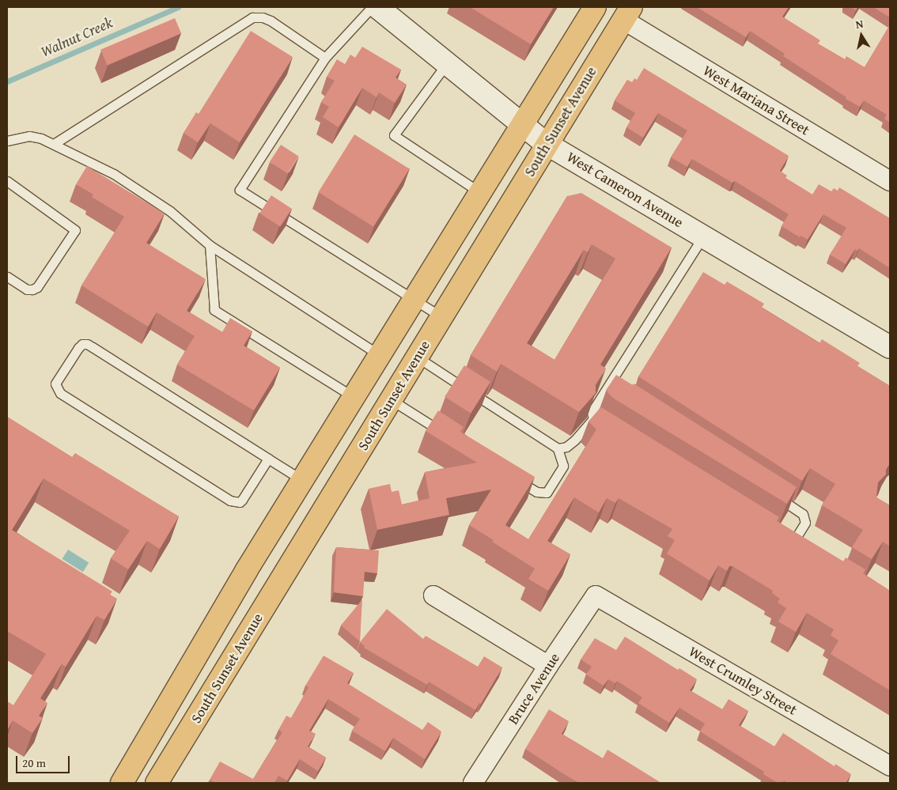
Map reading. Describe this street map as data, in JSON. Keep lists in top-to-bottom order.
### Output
{
  "streets": {
    "main road": ["South Sunset Avenue"],
    "street": [
      "West Mariana Street",
      "West Cameron Avenue",
      "West Crumley Street",
      "Bruce Avenue"
    ]
  },
  "crossings": [
    ["West Mariana Street", "South Sunset Avenue"],
    ["South Sunset Avenue", "West Cameron Avenue"],
    ["West Crumley Street", "Bruce Avenue"]
  ],
  "water": ["Walnut Creek"],
  "scale_bar": "20 m",
  "north": "top"
}
